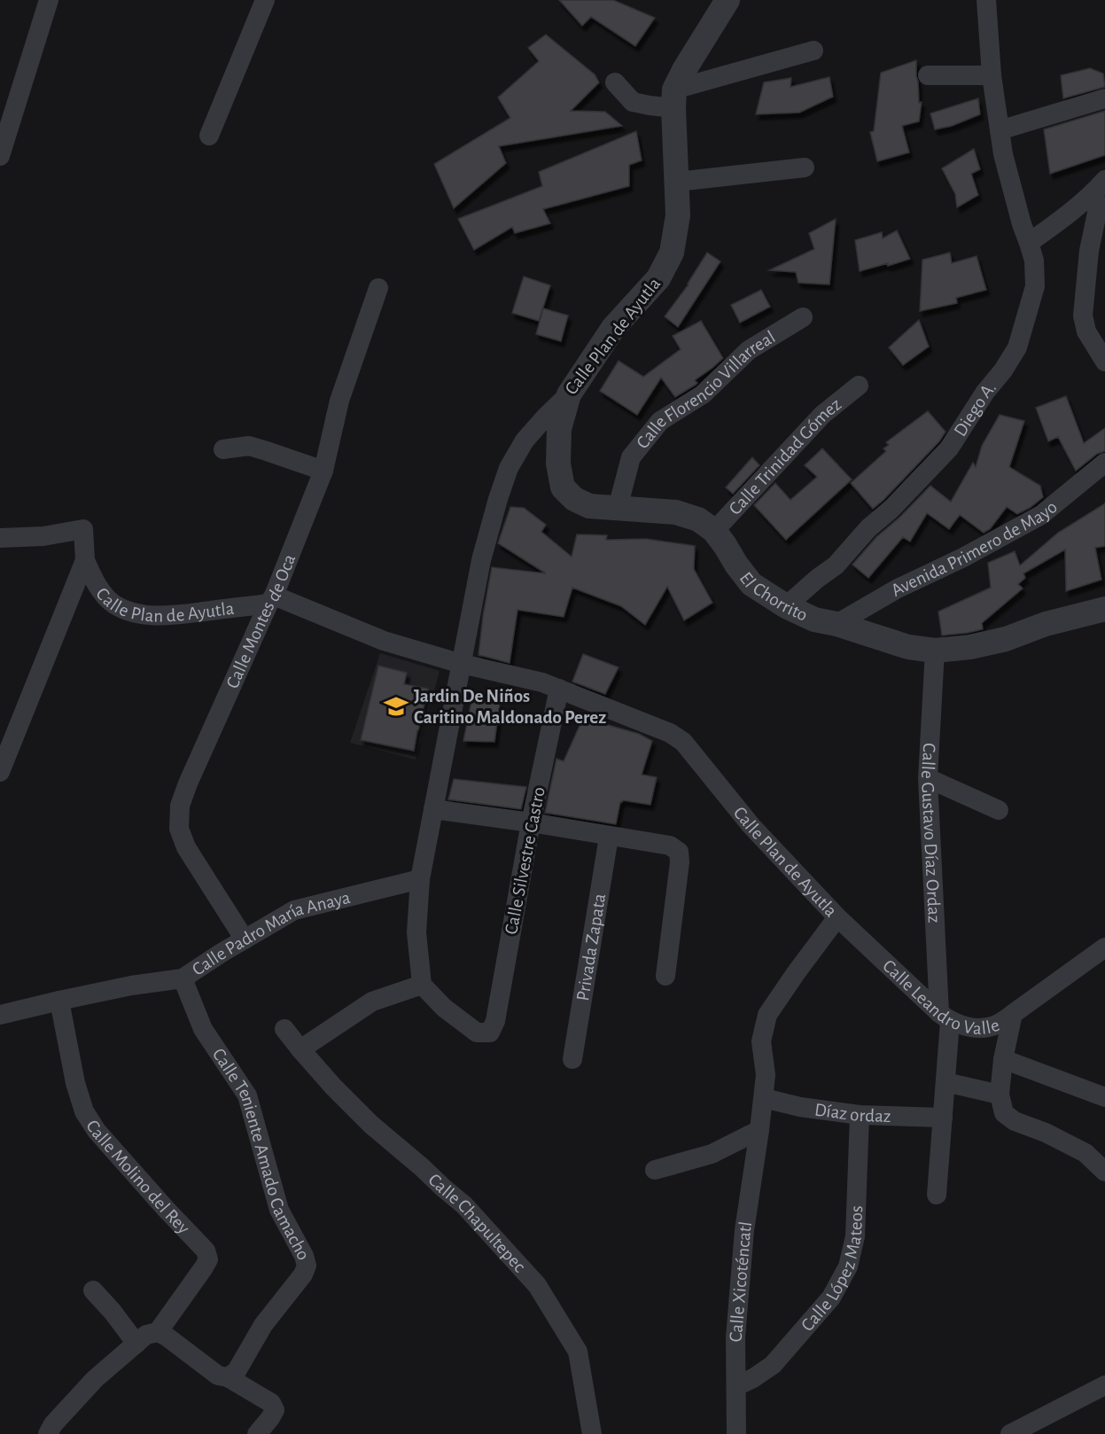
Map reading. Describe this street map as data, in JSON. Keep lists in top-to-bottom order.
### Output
{
  "streets": {
    "street": [
      "Calle Plan de Ayutla",
      "Calle Florencio Villarreal",
      "Diego A.",
      "Calle Trinidad Gómez",
      "Avenida Primero de Mayo",
      "El Chorrito",
      "Calle Montes de Oca",
      "Calle Gustavo Díaz Ordaz",
      "Calle Silvestre Castro",
      "Calle Padro María Anaya",
      "Privada Zapata",
      "Calle Leandro Valle",
      "Díaz ordaz",
      "Calle Teniente Amado Camacho",
      "Calle Molino del Rey",
      "Calle Chapultepec",
      "Calle López Mateos",
      "Calle Xicoténcatl"
    ]
  },
  "crossings": [
    ["Calle Plan de Ayutla", "El Chorrito"],
    ["Calle Plan de Ayutla", "Calle Montes de Oca"],
    ["Calle Plan de Ayutla", "Calle Silvestre Castro"],
    ["Calle Plan de Ayutla", "Calle Padro María Anaya"],
    ["Calle Plan de Ayutla", "Calle Leandro Valle"],
    ["Calle Plan de Ayutla", "Díaz ordaz"],
    ["Calle Plan de Ayutla", "Calle Xicoténcatl"],
    ["Calle Florencio Villarreal", "El Chorrito"],
    ["Diego A.", "El Chorrito"],
    ["Calle Trinidad Gómez", "El Chorrito"],
    ["Avenida Primero de Mayo", "El Chorrito"],
    ["El Chorrito", "Calle Gustavo Díaz Ordaz"],
    ["Calle Montes de Oca", "Calle Padro María Anaya"],
    ["Calle Gustavo Díaz Ordaz", "Calle Leandro Valle"],
    ["Calle Gustavo Díaz Ordaz", "Díaz ordaz"],
    ["Calle Padro María Anaya", "Calle Teniente Amado Camacho"],
    ["Calle Padro María Anaya", "Calle Molino del Rey"],
    ["Díaz ordaz", "Calle López Mateos"],
    ["Calle López Mateos", "Calle Xicoténcatl"]
  ],
  "places": {
    "school or university": ["Jardin De Niños Caritino Maldonado Perez"]
  }
}
